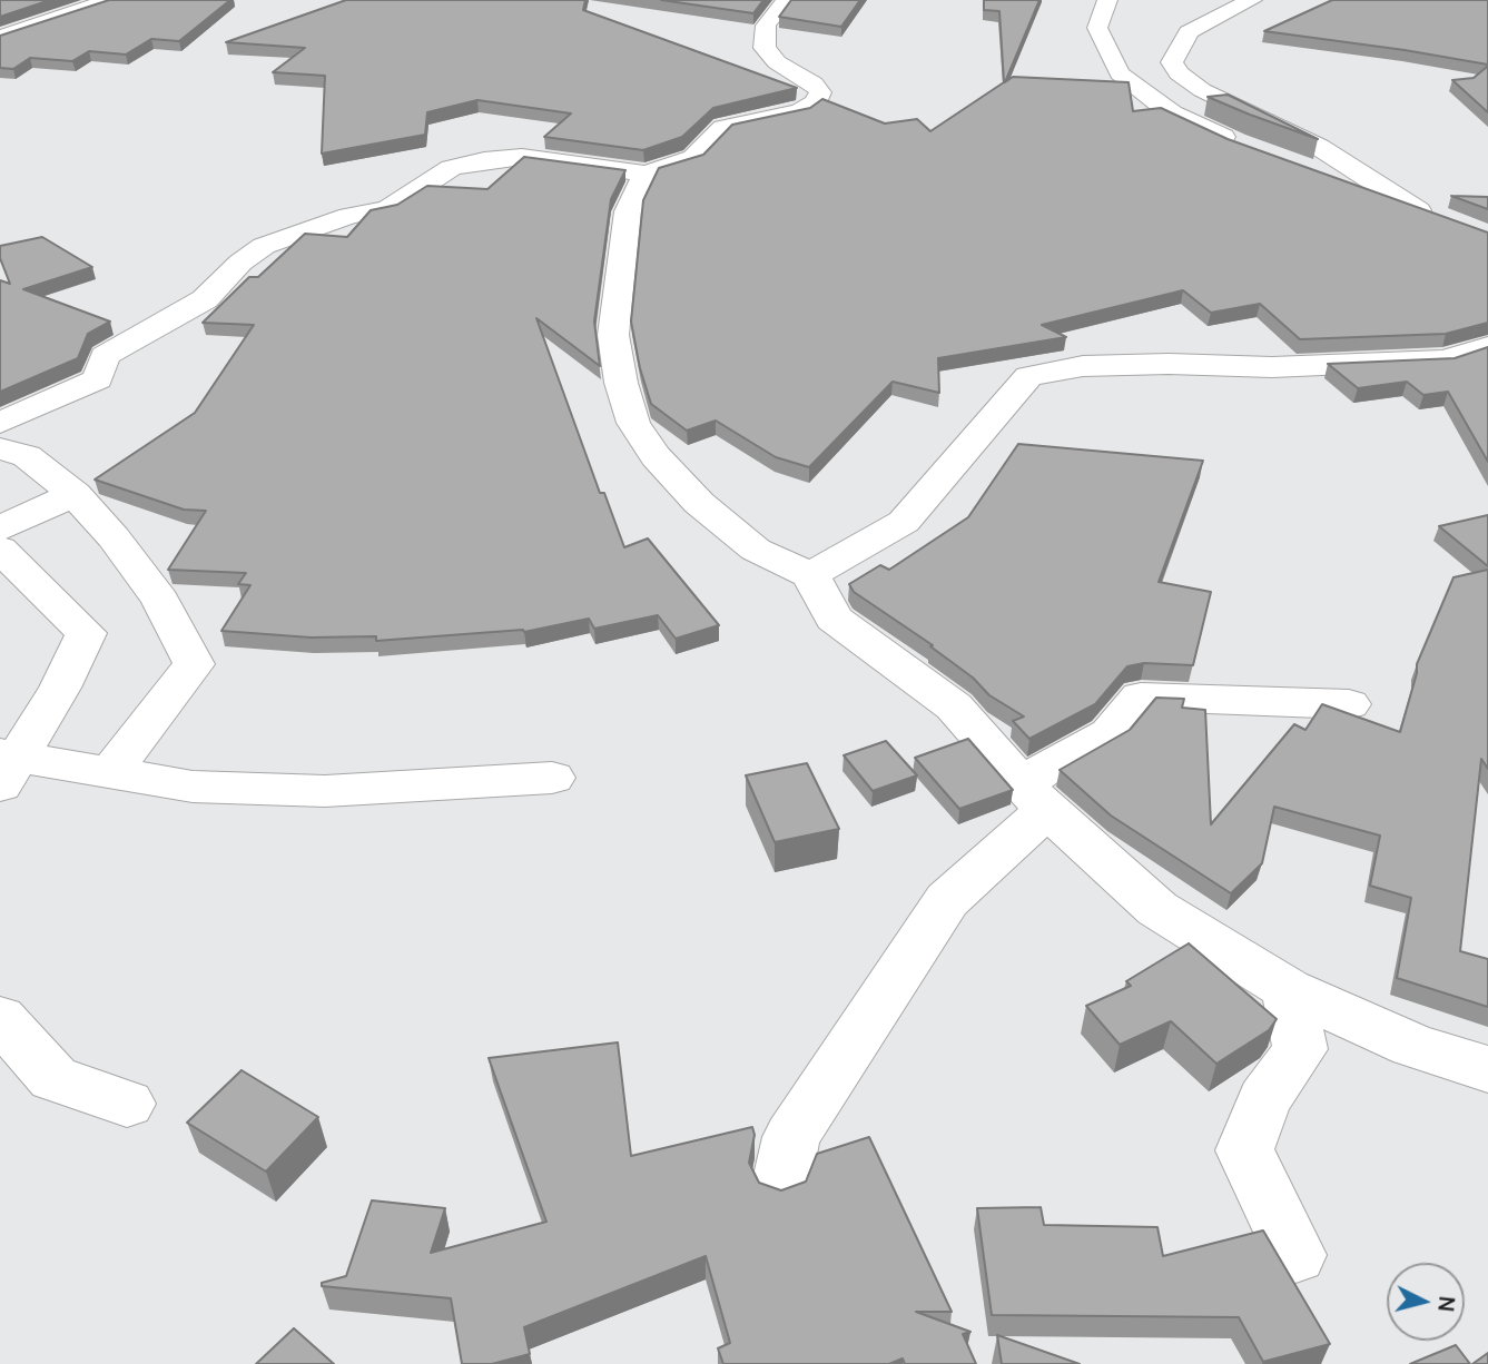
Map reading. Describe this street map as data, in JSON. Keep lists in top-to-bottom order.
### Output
{
  "north": "right"
}
